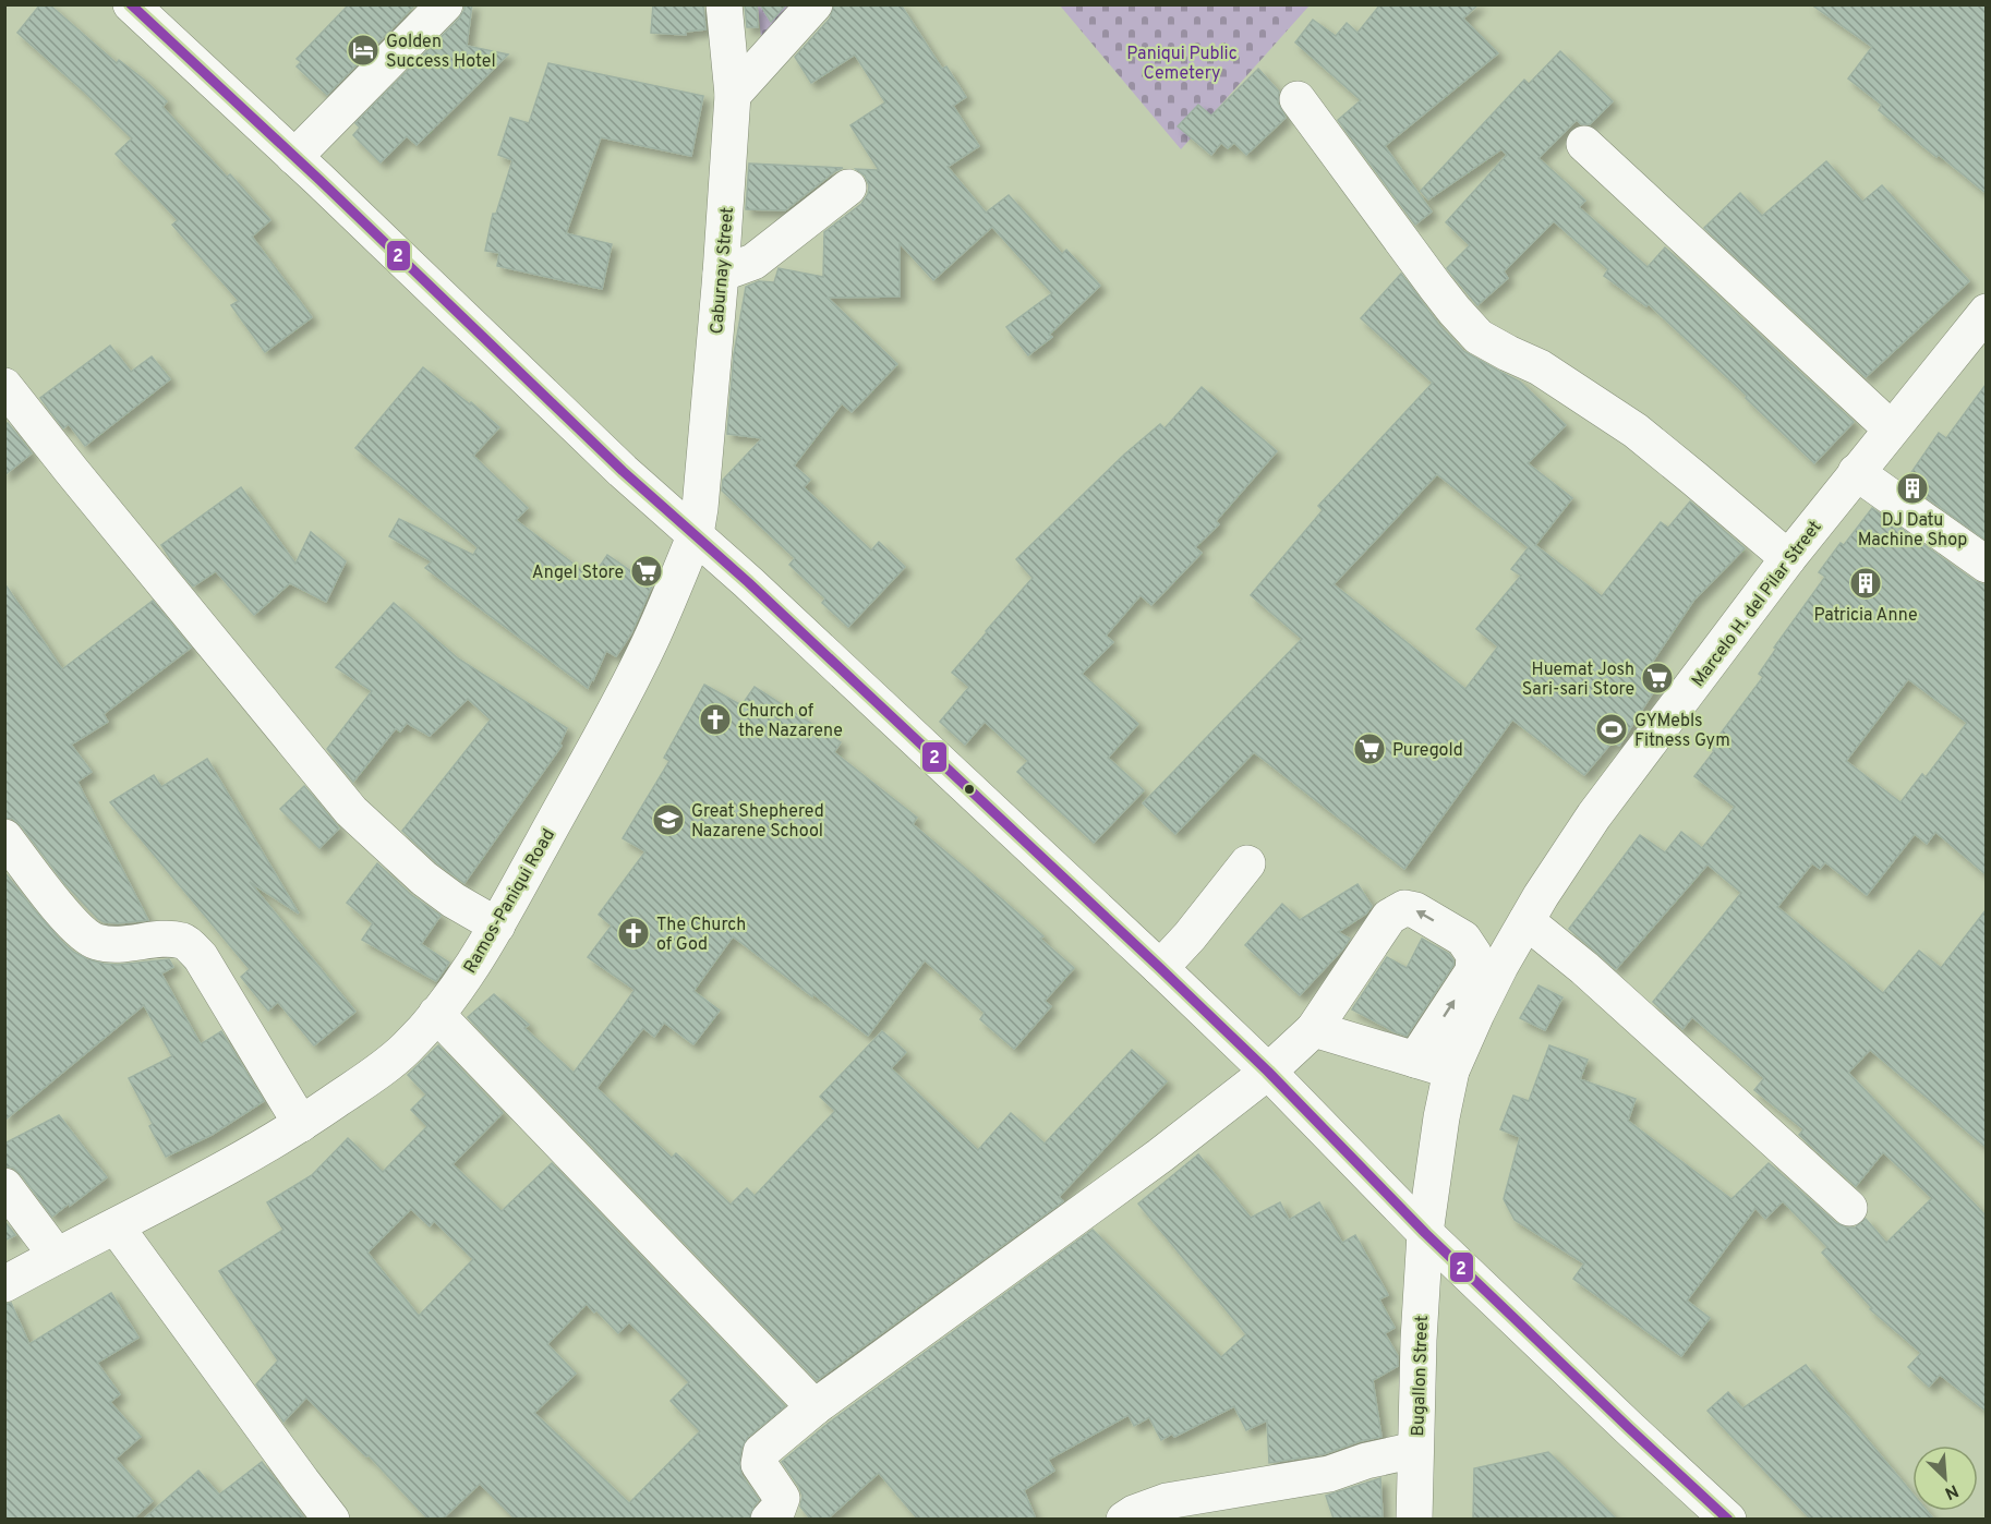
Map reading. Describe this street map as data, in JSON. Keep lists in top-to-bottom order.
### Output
{
  "streets": {
    "main road": [
      "Caburnay Street",
      "Marcelo H. del Pilar Street",
      "Ramos-Paniqui Road",
      "Bugallon Street"
    ]
  },
  "crossings": [
    ["Caburnay Street", "Ramos-Paniqui Road"],
    ["Marcelo H. del Pilar Street", "Bugallon Street"]
  ],
  "parks": ["Paniqui Public Cemetery"],
  "places": {
    "hotel": ["Golden Success Hotel"],
    "building": ["DJ Datu Machine Shop", "Patricia Anne"],
    "supermarket": ["Angel Store", "Huemat Josh Sari-sari Store", "Puregold"],
    "church": ["Church of the Nazarene", "The Church of God"],
    "sports": ["GYMebls Fitness Gym"],
    "school or university": ["Great Shephered Nazarene School"]
  },
  "lines": ["transit line 2"],
  "north": "bottom right"
}
